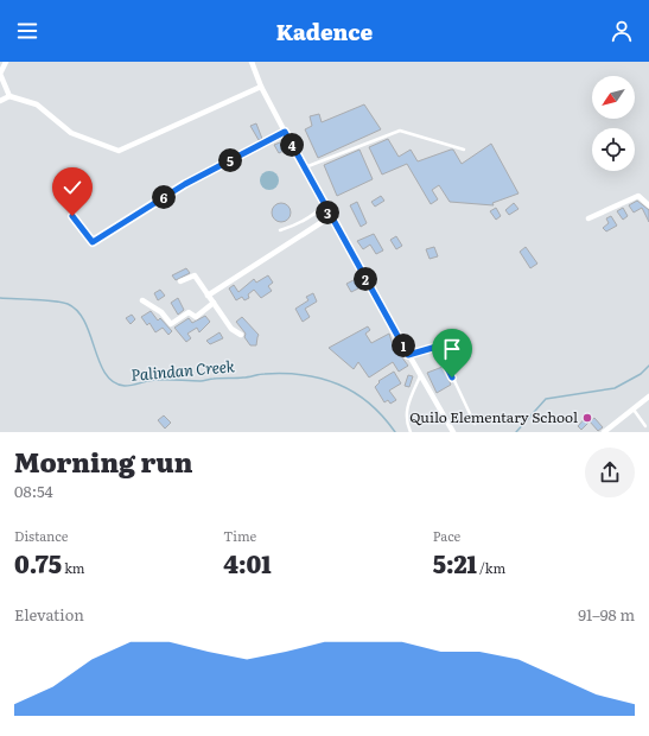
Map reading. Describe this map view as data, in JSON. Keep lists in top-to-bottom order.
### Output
{
  "water": ["Palindan Creek"],
  "places": ["Quilo Elementary School"],
  "north": "bottom left",
  "page": {
    "header": "Kadence",
    "pins": [
      "4",
      "5",
      "6",
      "3",
      "2",
      "1"
    ],
    "heading": ["Morning run", "08:54"],
    "stats": [
      ["Distance", "0.75 km"],
      ["Time", "4:01"],
      ["Pace", "5:21 /km"]
    ],
    "chart": ["Elevation", "91–98 m"]
  }
}
